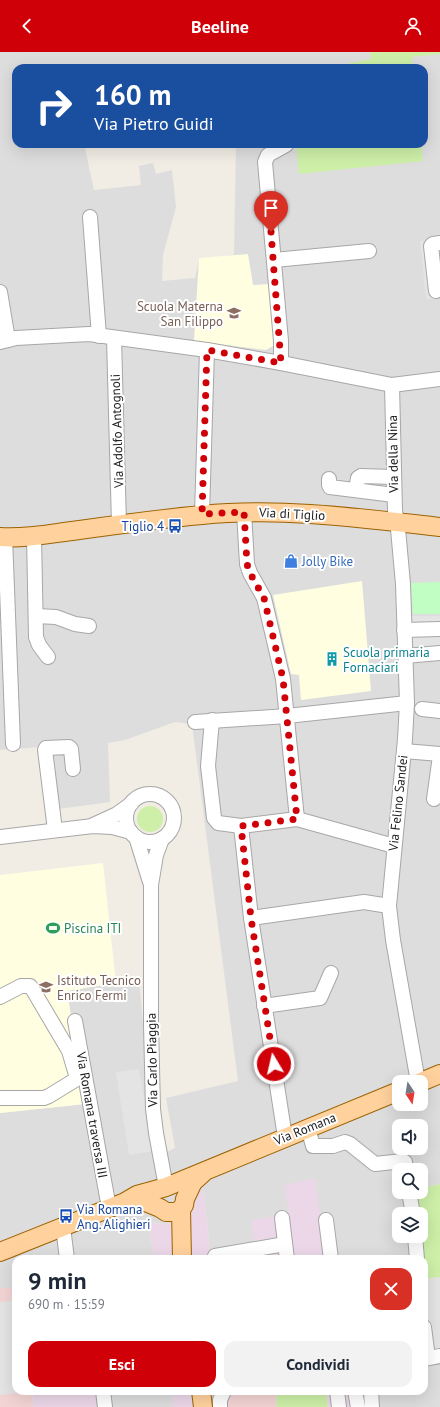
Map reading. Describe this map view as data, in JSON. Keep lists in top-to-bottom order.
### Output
{
  "streets": {
    "main road": ["Via di Tiglio", "Via Romana"],
    "street": [
      "Via Adolfo Antognoli",
      "Via della Nina",
      "Via Felino Sandei",
      "Via Carlo Piaggia",
      "Via Romana traversa III"
    ]
  },
  "crossings": [
    ["Via Adolfo Antognoli", "Via di Tiglio"],
    ["Via della Nina", "Via di Tiglio"],
    ["Via della Nina", "Via Felino Sandei"],
    ["Via di Tiglio", "Via Felino Sandei"],
    ["Via Carlo Piaggia", "Via Romana"],
    ["Via Romana traversa III", "Via Romana"]
  ],
  "places": {
    "school or university": ["Scuola Materna San Filippo", "Istituto Tecnico Enrico Fermi"],
    "bus stop": ["Tiglio 4", "Via Romana Ang. Alighieri"],
    "shop": ["Jolly Bike"],
    "building": ["Scuola primaria Fornaciari"],
    "sports": ["Piscina ITI"]
  },
  "north": "bottom",
  "page": {
    "header": "Beeline",
    "turn": ["160 m", "Via Pietro Guidi"],
    "heading": ["9 min", "690 m · 15:59"],
    "buttons": ["Esci", "Condividi"]
  }
}
